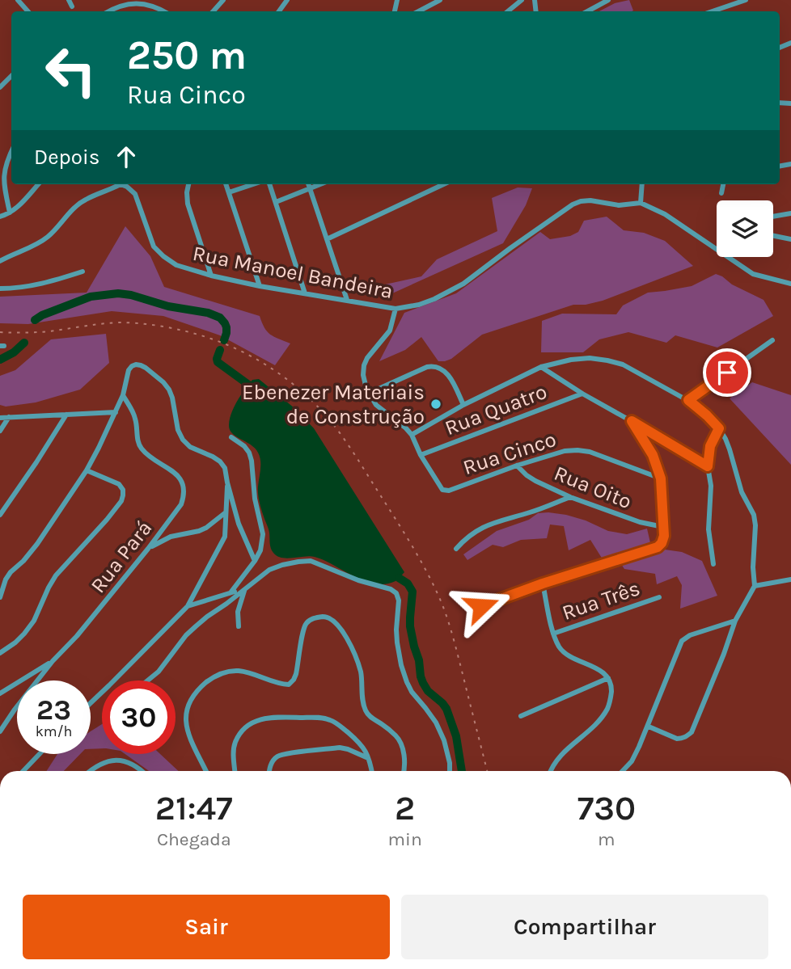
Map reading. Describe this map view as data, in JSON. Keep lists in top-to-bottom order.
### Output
{
  "streets": {
    "street": [
      "Rua Manoel Bandeira",
      "Rua Quatro",
      "Rua Cinco",
      "Rua Oito",
      "Rua Pará",
      "Rua Três"
    ]
  },
  "crossings": [
    ["Rua Quatro", "Rua Cinco"],
    ["Rua Cinco", "Rua Oito"]
  ],
  "places": ["Ebenezer Materiais de Construção"],
  "page": {
    "turn": ["250 m", "Rua Cinco"],
    "then": "Depois",
    "speed": "23 km/h",
    "limit": "30",
    "eta": [
      "21:47",
      "Chegada",
      "2",
      "min",
      "730",
      "m"
    ],
    "buttons": ["Sair", "Compartilhar"]
  }
}
